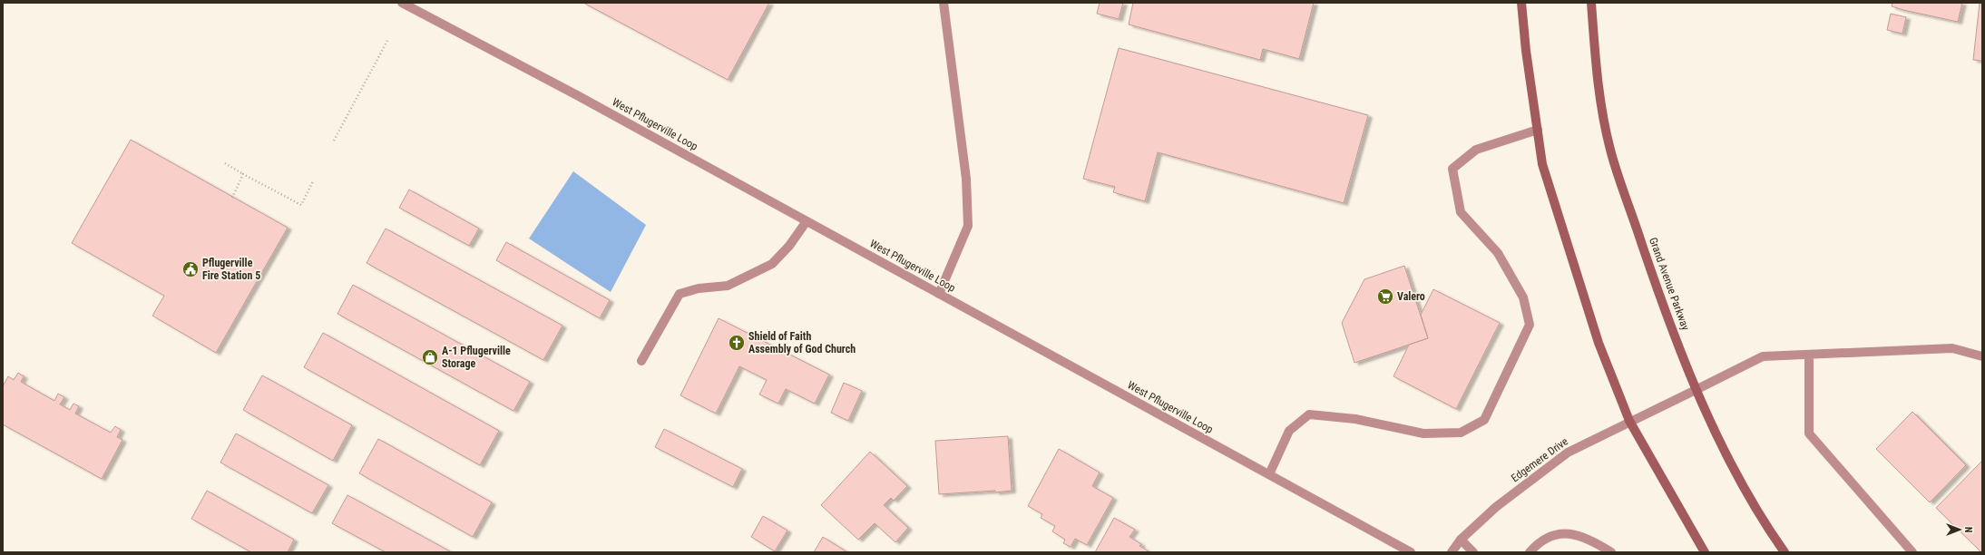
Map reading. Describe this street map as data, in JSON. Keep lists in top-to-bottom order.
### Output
{
  "streets": {
    "main road": ["Grand Avenue Parkway"],
    "street": ["West Pflugerville Loop", "Edgemere Drive"]
  },
  "crossings": [
    ["Grand Avenue Parkway", "Edgemere Drive"]
  ],
  "places": {
    "public building": ["Pflugerville Fire Station 5"],
    "supermarket": ["Valero"],
    "church": ["Shield of Faith Assembly of God Church"],
    "shop": ["A-1 Pflugerville Storage"]
  },
  "north": "right"
}
